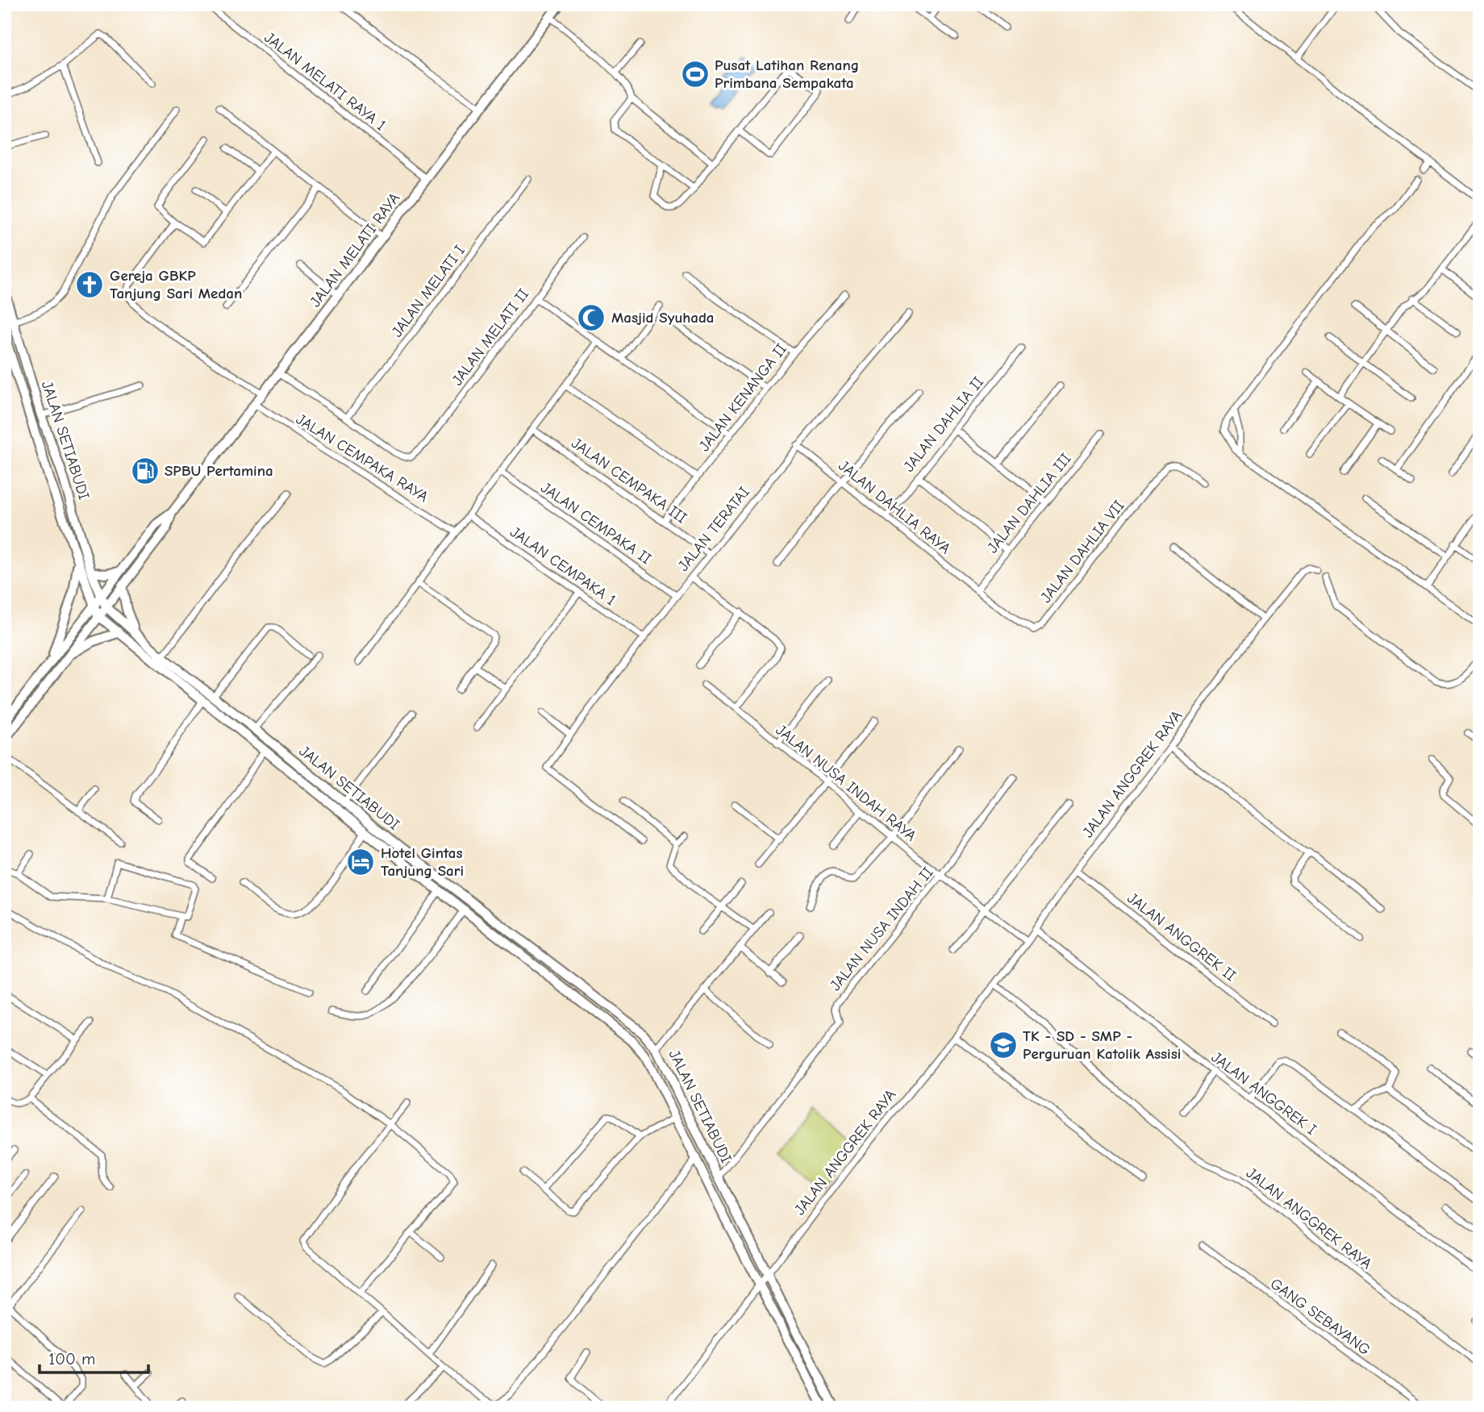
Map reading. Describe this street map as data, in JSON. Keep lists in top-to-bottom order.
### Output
{
  "streets": {
    "main road": ["JALAN MELATI RAYA", "JALAN SETIABUDI"],
    "street": [
      "JALAN MELATI RAYA 1",
      "JALAN MELATI I",
      "JALAN MELATI II",
      "JALAN KENANGA II",
      "JALAN DAHLIA II",
      "JALAN CEMPAKA RAYA",
      "JALAN CEMPAKA III",
      "JALAN DAHLIA III",
      "JALAN DAHLIA RAYA",
      "JALAN CEMPAKA II",
      "JALAN TERATAI",
      "JALAN DAHLIA VII",
      "JALAN CEMPAKA 1",
      "JALAN ANGGREK RAYA",
      "JALAN NUSA INDAH RAYA",
      "JALAN NUSA INDAH II",
      "JALAN ANGGREK II",
      "JALAN ANGGREK I",
      "GANG SEBAYANG"
    ]
  },
  "crossings": [
    ["JALAN MELATI RAYA 1", "JALAN MELATI RAYA"],
    ["JALAN MELATI RAYA", "JALAN SETIABUDI"],
    ["JALAN MELATI RAYA", "JALAN CEMPAKA RAYA"],
    ["JALAN MELATI I", "JALAN MELATI II"],
    ["JALAN KENANGA II", "JALAN CEMPAKA III"],
    ["JALAN DAHLIA II", "JALAN DAHLIA RAYA"],
    ["JALAN SETIABUDI", "JALAN ANGGREK RAYA"],
    ["JALAN SETIABUDI", "JALAN NUSA INDAH II"],
    ["JALAN CEMPAKA III", "JALAN TERATAI"],
    ["JALAN DAHLIA III", "JALAN DAHLIA RAYA"],
    ["JALAN DAHLIA III", "JALAN DAHLIA VII"],
    ["JALAN DAHLIA RAYA", "JALAN TERATAI"],
    ["JALAN DAHLIA RAYA", "JALAN DAHLIA VII"],
    ["JALAN CEMPAKA II", "JALAN TERATAI"],
    ["JALAN TERATAI", "JALAN CEMPAKA 1"],
    ["JALAN ANGGREK RAYA", "JALAN NUSA INDAH RAYA"],
    ["JALAN ANGGREK RAYA", "JALAN ANGGREK II"],
    ["JALAN ANGGREK RAYA", "JALAN ANGGREK I"],
    ["JALAN NUSA INDAH RAYA", "JALAN NUSA INDAH II"]
  ],
  "places": {
    "sports": ["Pusat Latihan Renang Primbana Sempakata"],
    "church": ["Gereja GBKP Tanjung Sari Medan"],
    "mosque": ["Masjid Syuhada"],
    "fuel station": ["SPBU Pertamina"],
    "hotel": ["Hotel Gintas Tanjung Sari"],
    "school or university": ["TK - SD - SMP - Perguruan Katolik Assisi"]
  },
  "scale_bar": "100 m"
}
